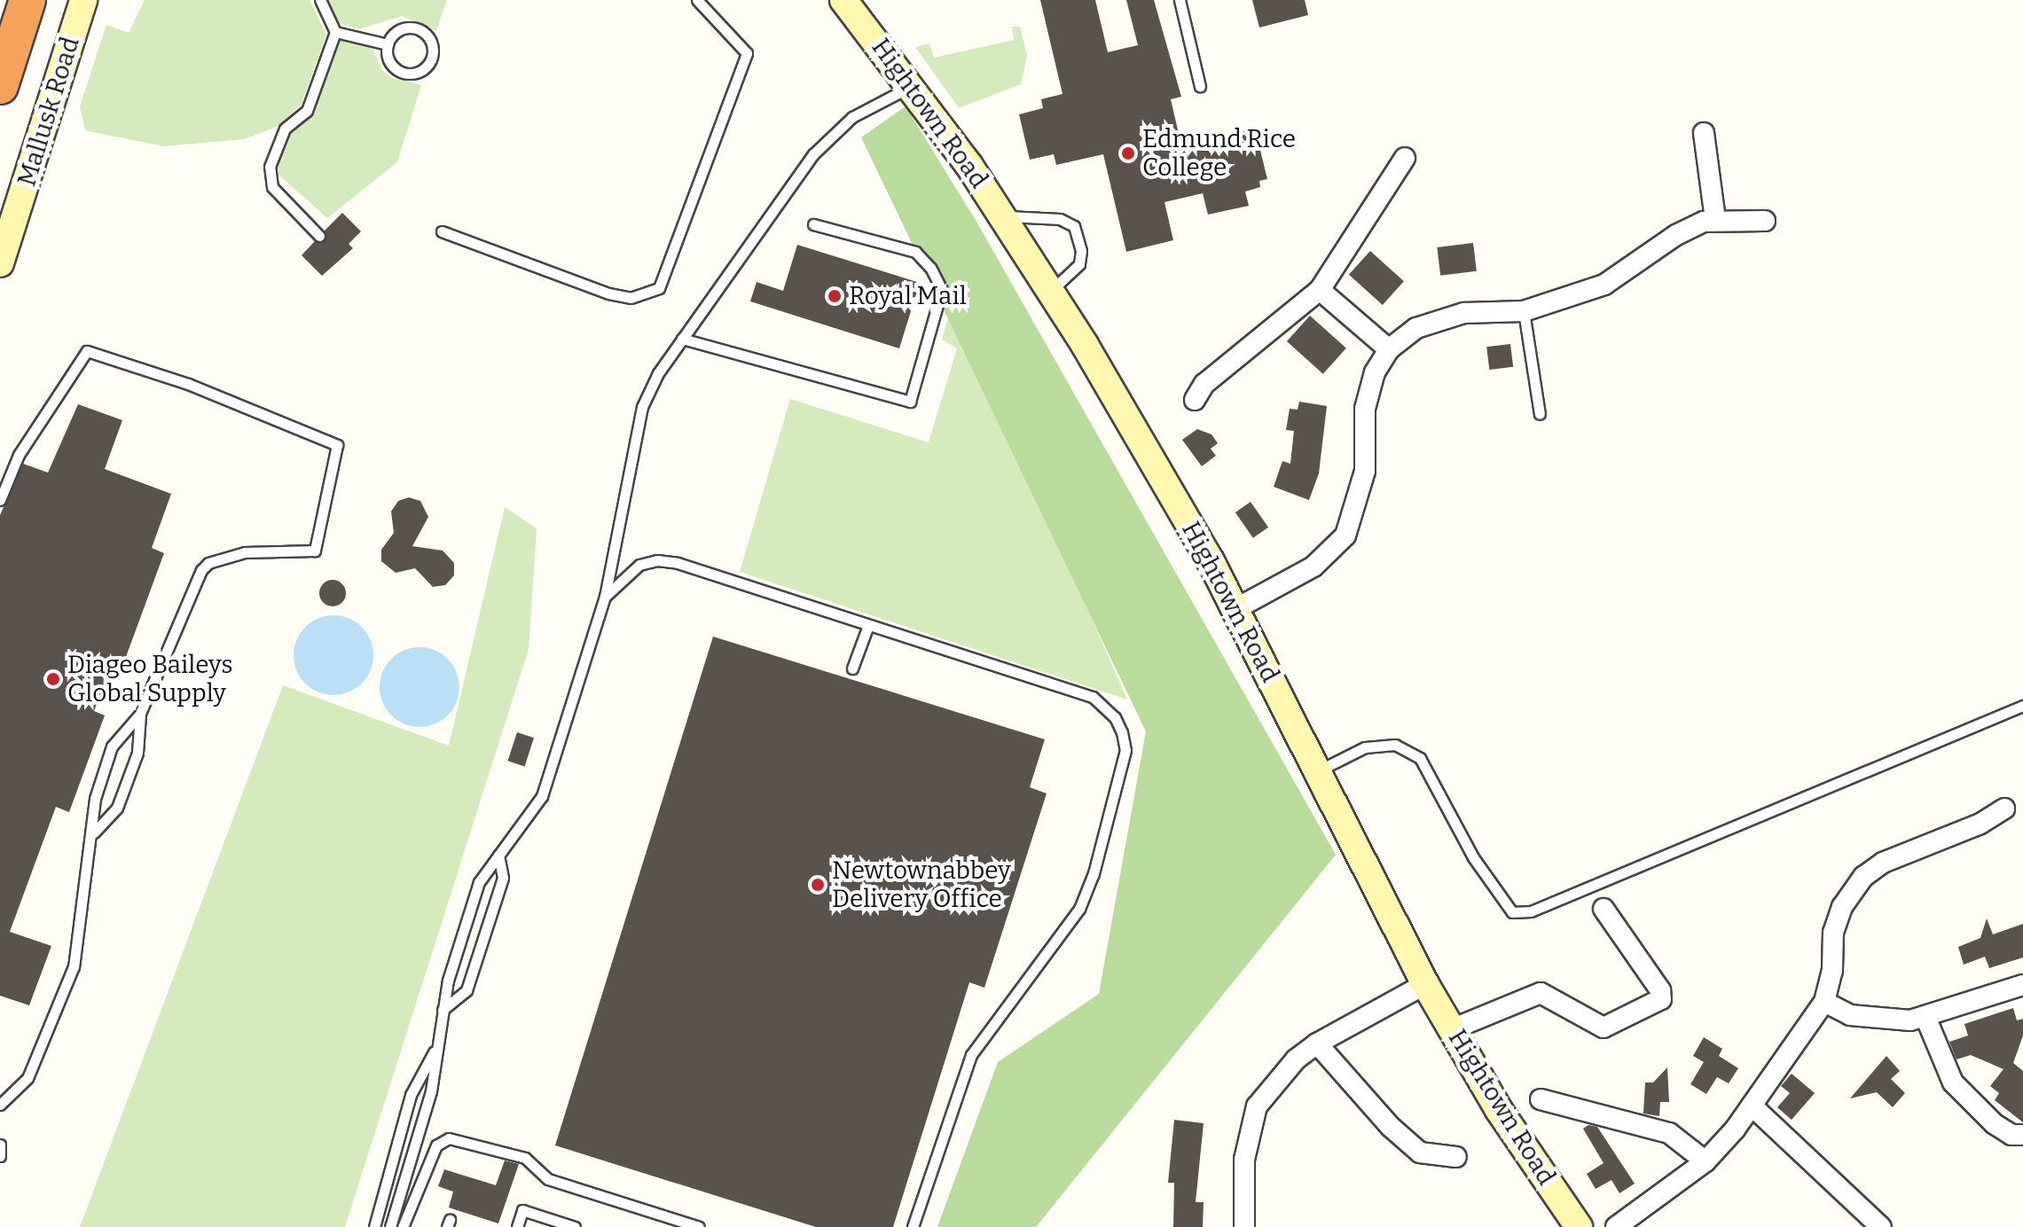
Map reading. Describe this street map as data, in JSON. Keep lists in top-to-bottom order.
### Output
{
  "streets": {
    "main road": ["Mallusk Road", "Hightown Road"]
  },
  "places": [
    "Edmund Rice College",
    "Royal Mail",
    "Diageo Baileys Global Supply",
    "Newtownabbey Delivery Office"
  ]
}
